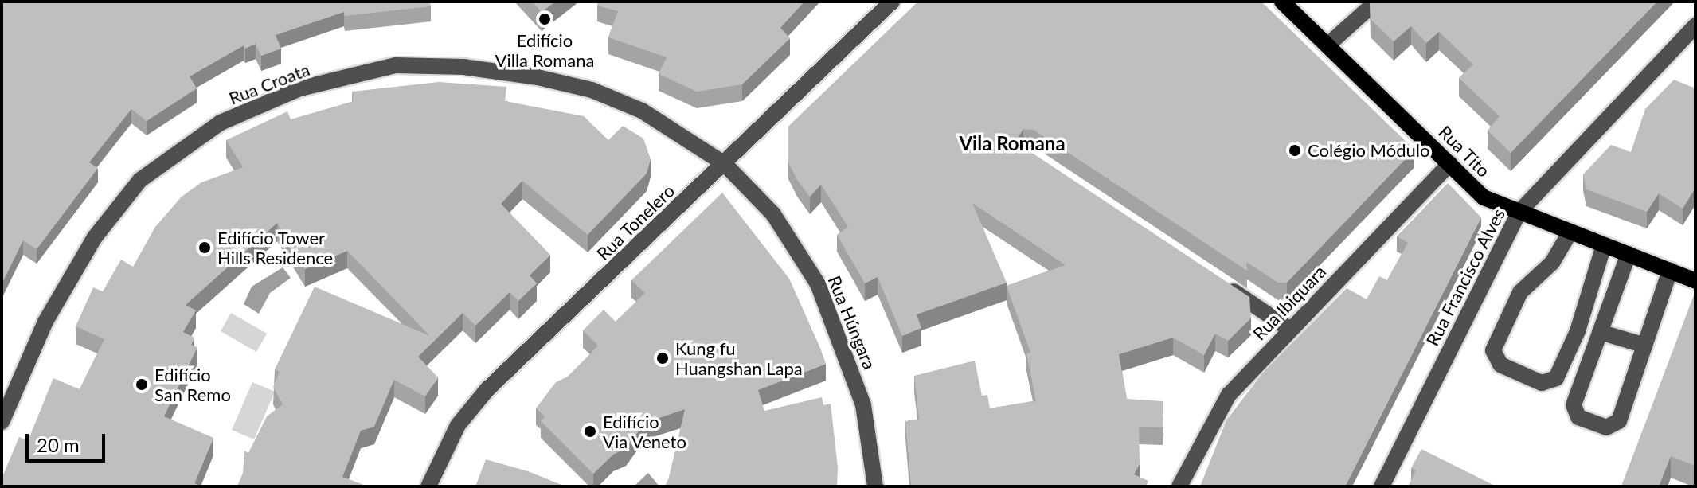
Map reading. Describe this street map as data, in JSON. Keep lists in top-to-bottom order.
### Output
{
  "streets": {
    "main road": ["Rua Tito"],
    "street": [
      "Rua Croata",
      "Rua Tonelero",
      "Rua Francisco Alves",
      "Rua Ibiquara",
      "Rua Húngara"
    ]
  },
  "crossings": [
    ["Rua Croata", "Rua Tonelero"],
    ["Rua Croata", "Rua Húngara"],
    ["Rua Tito", "Rua Francisco Alves"],
    ["Rua Tito", "Rua Ibiquara"],
    ["Rua Tonelero", "Rua Húngara"]
  ],
  "districts": ["Vila Romana"],
  "places": [
    "Edifício Villa Romana",
    "Colégio Módulo",
    "Edifício Tower Hills Residence",
    "Kung fu Huangshan Lapa",
    "Edifício San Remo",
    "Edifício Via Veneto"
  ],
  "scale_bar": "20 m"
}
